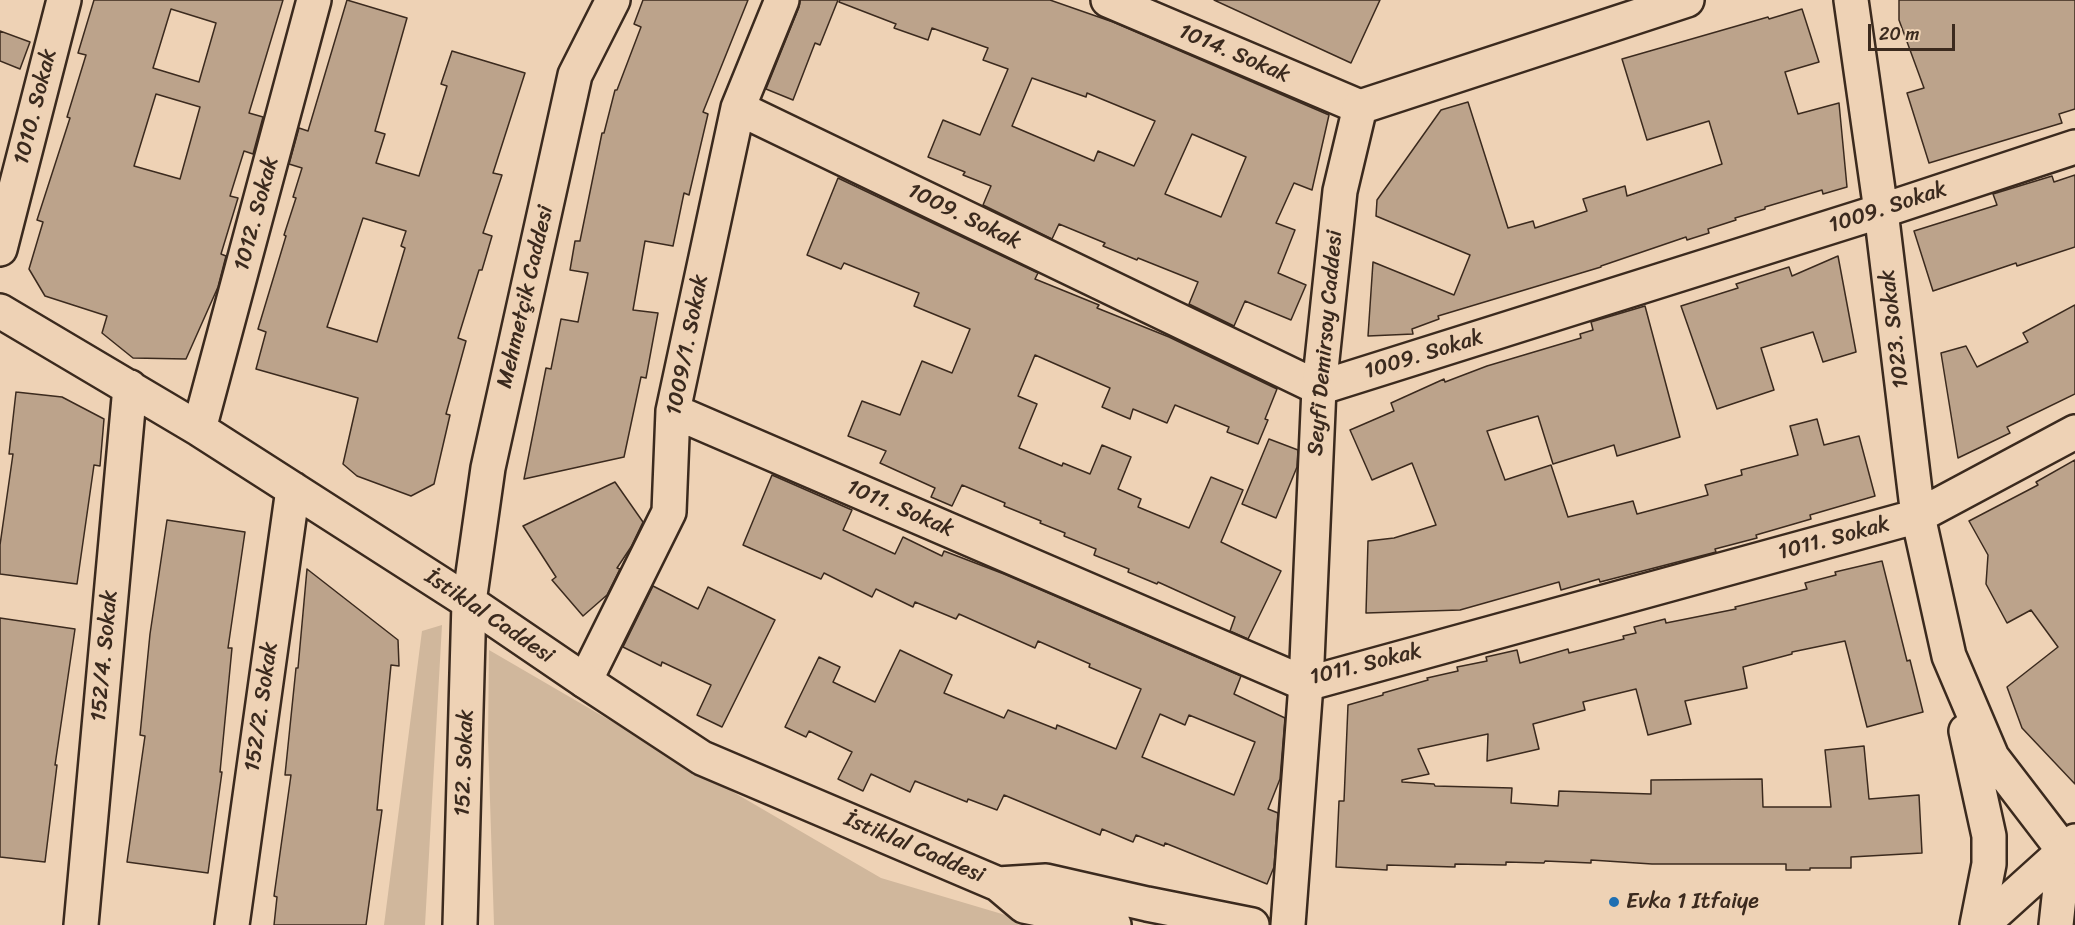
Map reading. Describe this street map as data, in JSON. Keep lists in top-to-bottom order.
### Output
{
  "streets": {
    "street": [
      "1014. Sokak",
      "1010. Sokak",
      "1009. Sokak",
      "1012. Sokak",
      "Mehmetçik Caddesi",
      "1023. Sokak",
      "Seyfi Demirsoy Caddesi",
      "1009/1. Sokak",
      "1011. Sokak",
      "İstiklal Caddesi",
      "152/4. Sokak",
      "152/2. Sokak",
      "152. Sokak"
    ]
  },
  "crossings": [
    ["1014. Sokak", "Seyfi Demirsoy Caddesi"],
    ["1009. Sokak", "1023. Sokak"],
    ["1009. Sokak", "Seyfi Demirsoy Caddesi"],
    ["1009. Sokak", "1009/1. Sokak"],
    ["1012. Sokak", "İstiklal Caddesi"],
    ["Mehmetçik Caddesi", "İstiklal Caddesi"],
    ["Mehmetçik Caddesi", "152. Sokak"],
    ["1023. Sokak", "1011. Sokak"],
    ["Seyfi Demirsoy Caddesi", "1011. Sokak"],
    ["1009/1. Sokak", "1011. Sokak"],
    ["1009/1. Sokak", "İstiklal Caddesi"],
    ["İstiklal Caddesi", "152/4. Sokak"],
    ["İstiklal Caddesi", "152/2. Sokak"],
    ["İstiklal Caddesi", "152. Sokak"]
  ],
  "places": ["Evka 1 Itfaiye"],
  "scale_bar": "20 m"
}
